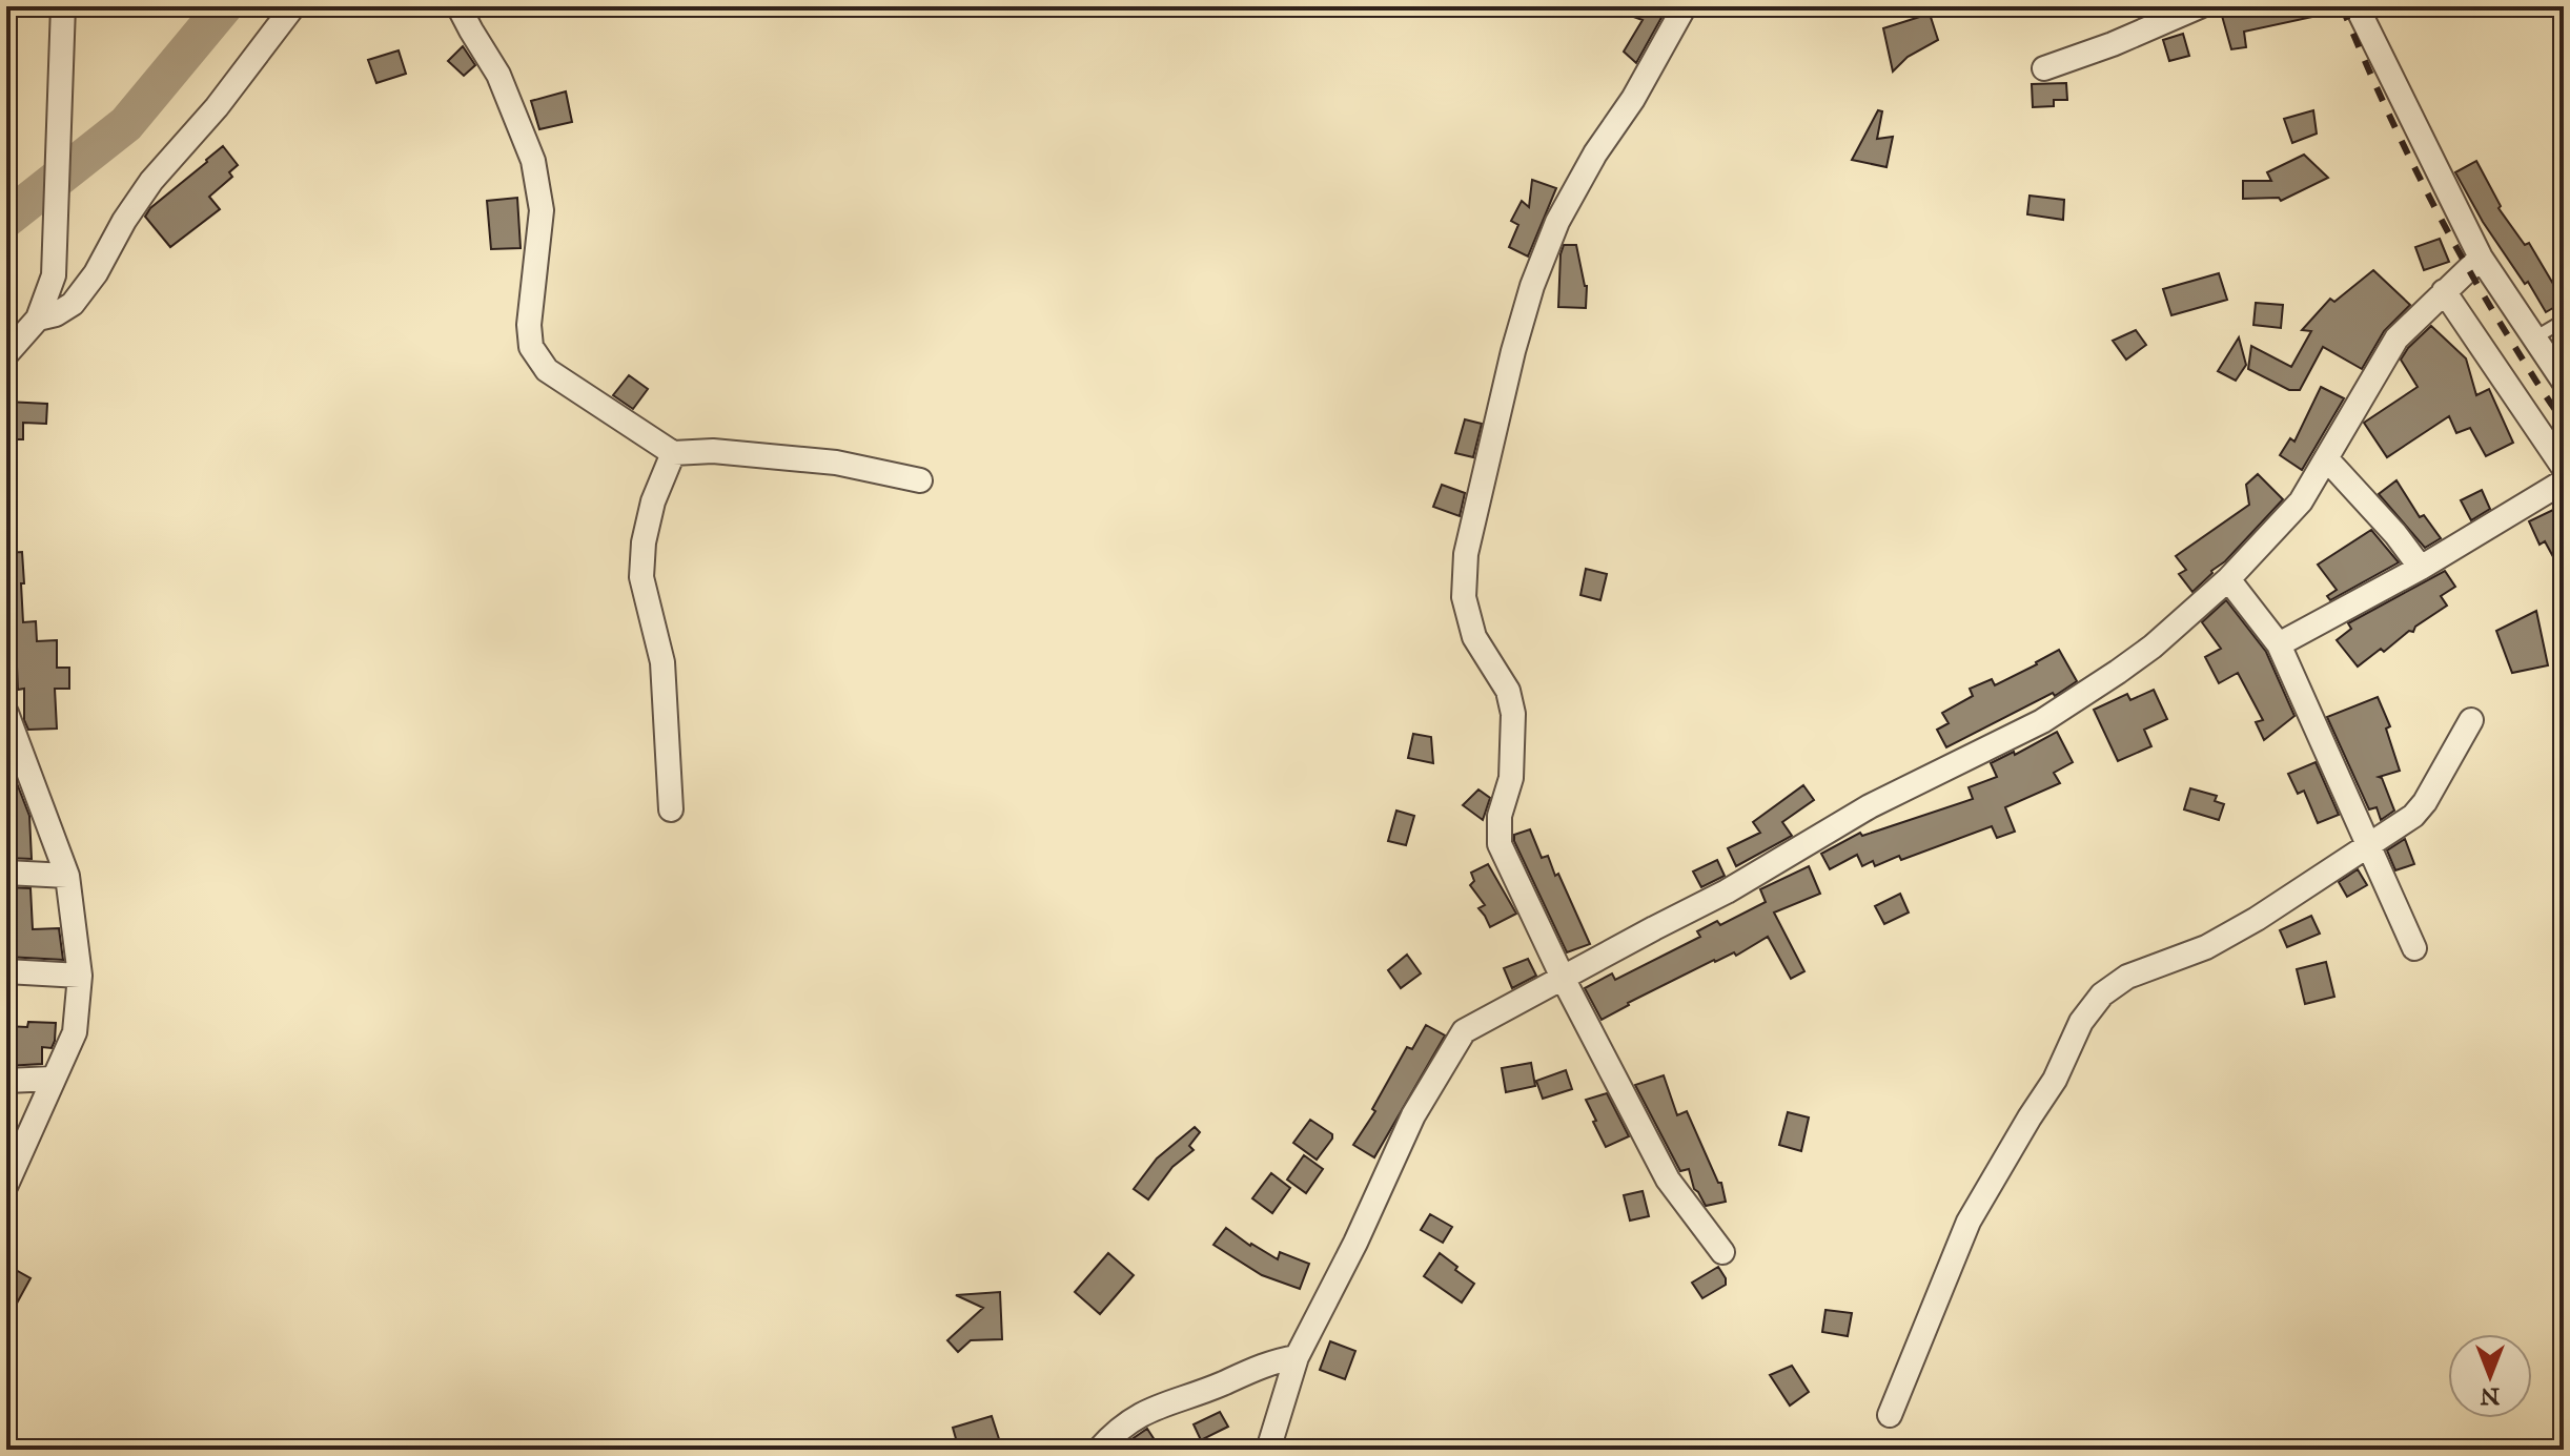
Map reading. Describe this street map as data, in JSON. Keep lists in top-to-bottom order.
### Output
{
  "north": "bottom"
}
